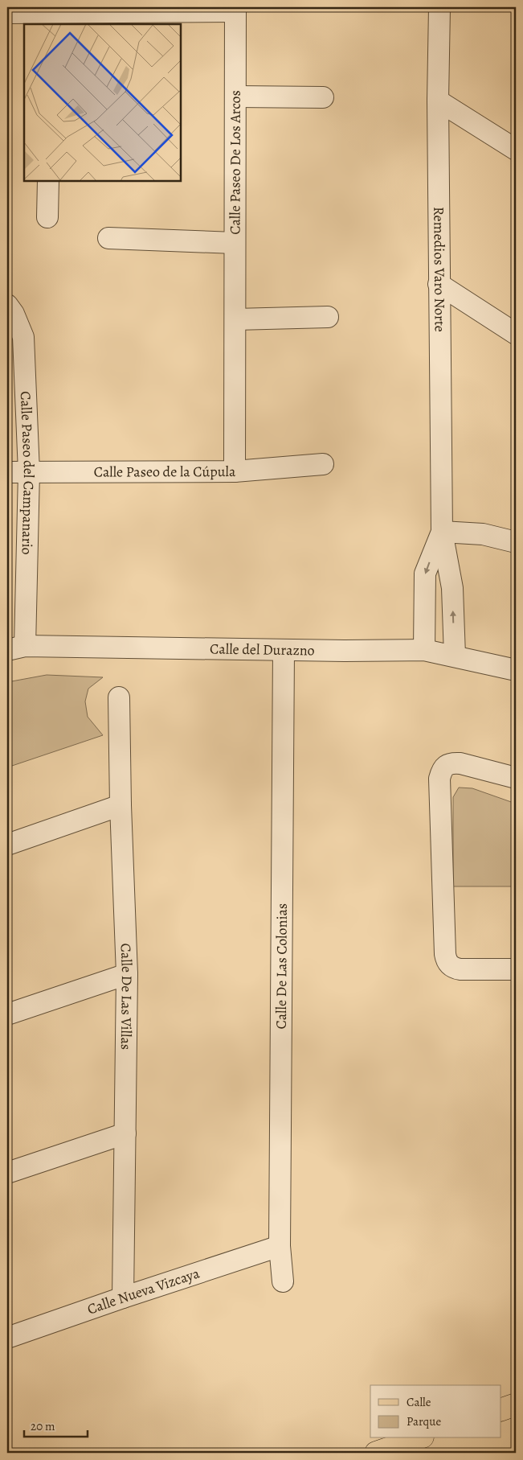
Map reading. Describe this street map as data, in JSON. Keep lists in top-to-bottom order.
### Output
{
  "streets": {
    "street": [
      "Calle Paseo De Los Arcos",
      "Remedios Varo Norte",
      "Calle Paseo de la Cúpula",
      "Calle Paseo del Campanario",
      "Calle del Durazno",
      "Calle De Las Colonias",
      "Calle De Las Villas",
      "Calle Nueva Vizcaya"
    ]
  },
  "crossings": [
    ["Calle Paseo De Los Arcos", "Calle Paseo de la Cúpula"],
    ["Remedios Varo Norte", "Calle del Durazno"],
    ["Calle Paseo de la Cúpula", "Calle Paseo del Campanario"],
    ["Calle Paseo del Campanario", "Calle del Durazno"],
    ["Calle del Durazno", "Calle De Las Colonias"],
    ["Calle De Las Colonias", "Calle Nueva Vizcaya"],
    ["Calle De Las Villas", "Calle Nueva Vizcaya"]
  ],
  "legend": ["Calle", "Parque"],
  "scale_bar": "20 m"
}
